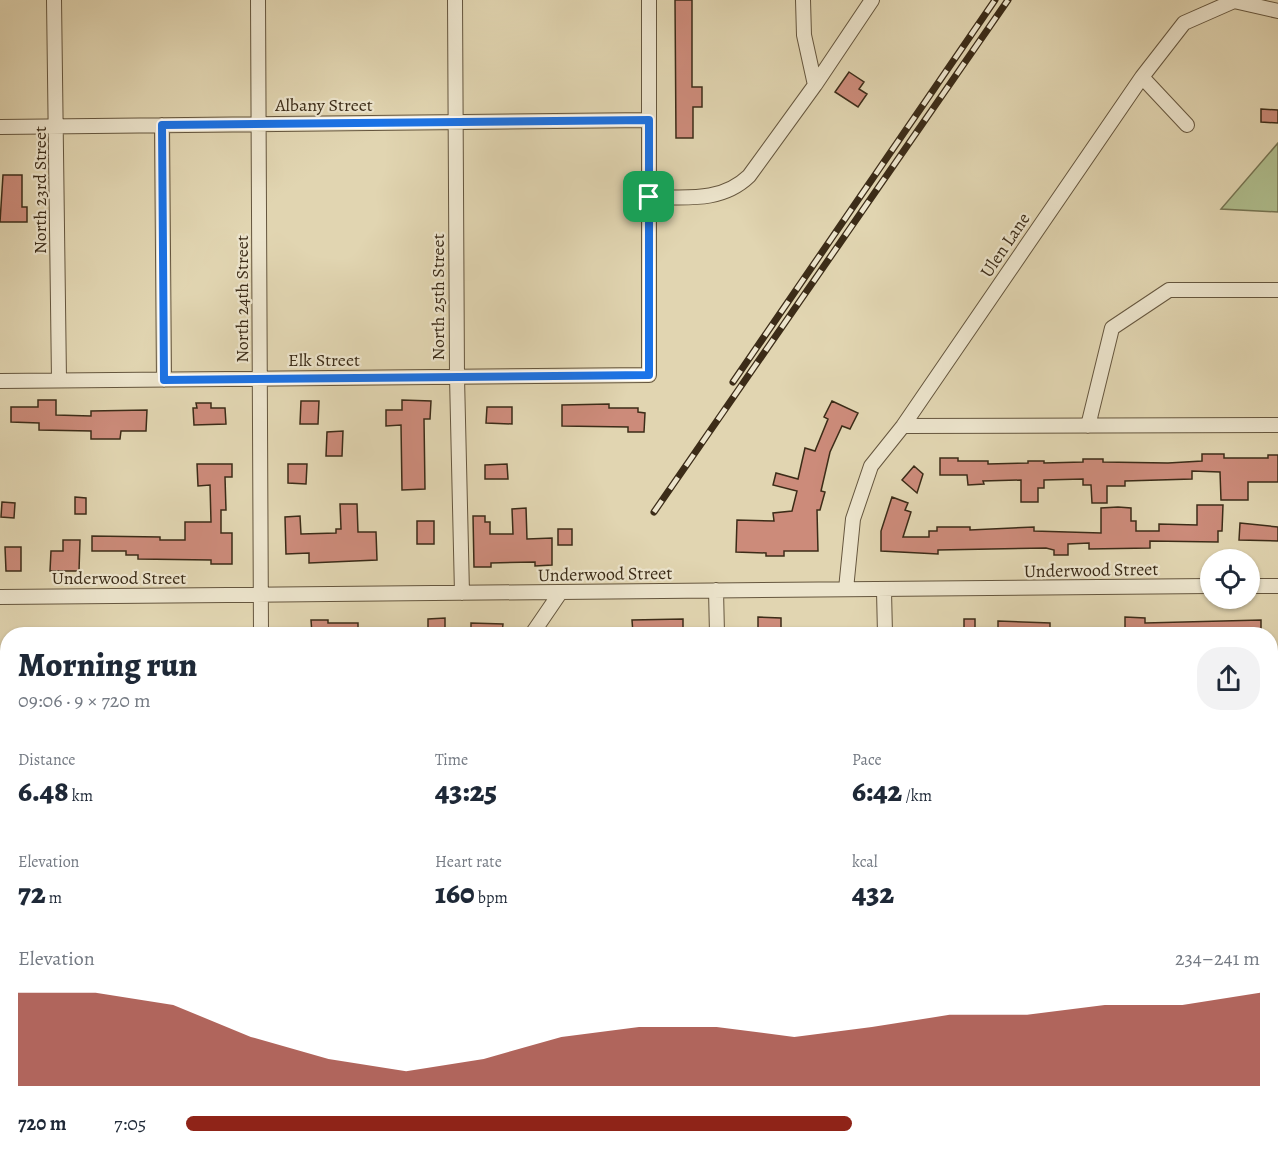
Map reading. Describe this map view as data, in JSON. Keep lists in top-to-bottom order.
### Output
{
  "streets": {
    "street": [
      "Albany Street",
      "North 23rd Street",
      "Ulen Lane",
      "North 25th Street",
      "North 24th Street",
      "Elk Street",
      "Underwood Street"
    ]
  },
  "crossings": [
    ["Albany Street", "North 23rd Street"],
    ["Albany Street", "North 25th Street"],
    ["Albany Street", "North 24th Street"],
    ["North 23rd Street", "Elk Street"],
    ["Ulen Lane", "Underwood Street"],
    ["North 25th Street", "Elk Street"],
    ["North 25th Street", "Underwood Street"],
    ["North 24th Street", "Elk Street"],
    ["North 24th Street", "Underwood Street"]
  ],
  "page": {
    "heading": ["Morning run", "09:06 · 9 × 720 m"],
    "stats": [
      ["Distance", "6.48 km"],
      ["Time", "43:25"],
      ["Pace", "6:42 /km"],
      ["Elevation", "72 m"],
      ["Heart rate", "160 bpm"],
      ["kcal", "432"]
    ],
    "chart": ["Elevation", "234–241 m"],
    "list": [
      {
        "name": "720 m",
        "note": "7:05"
      }
    ]
  }
}
